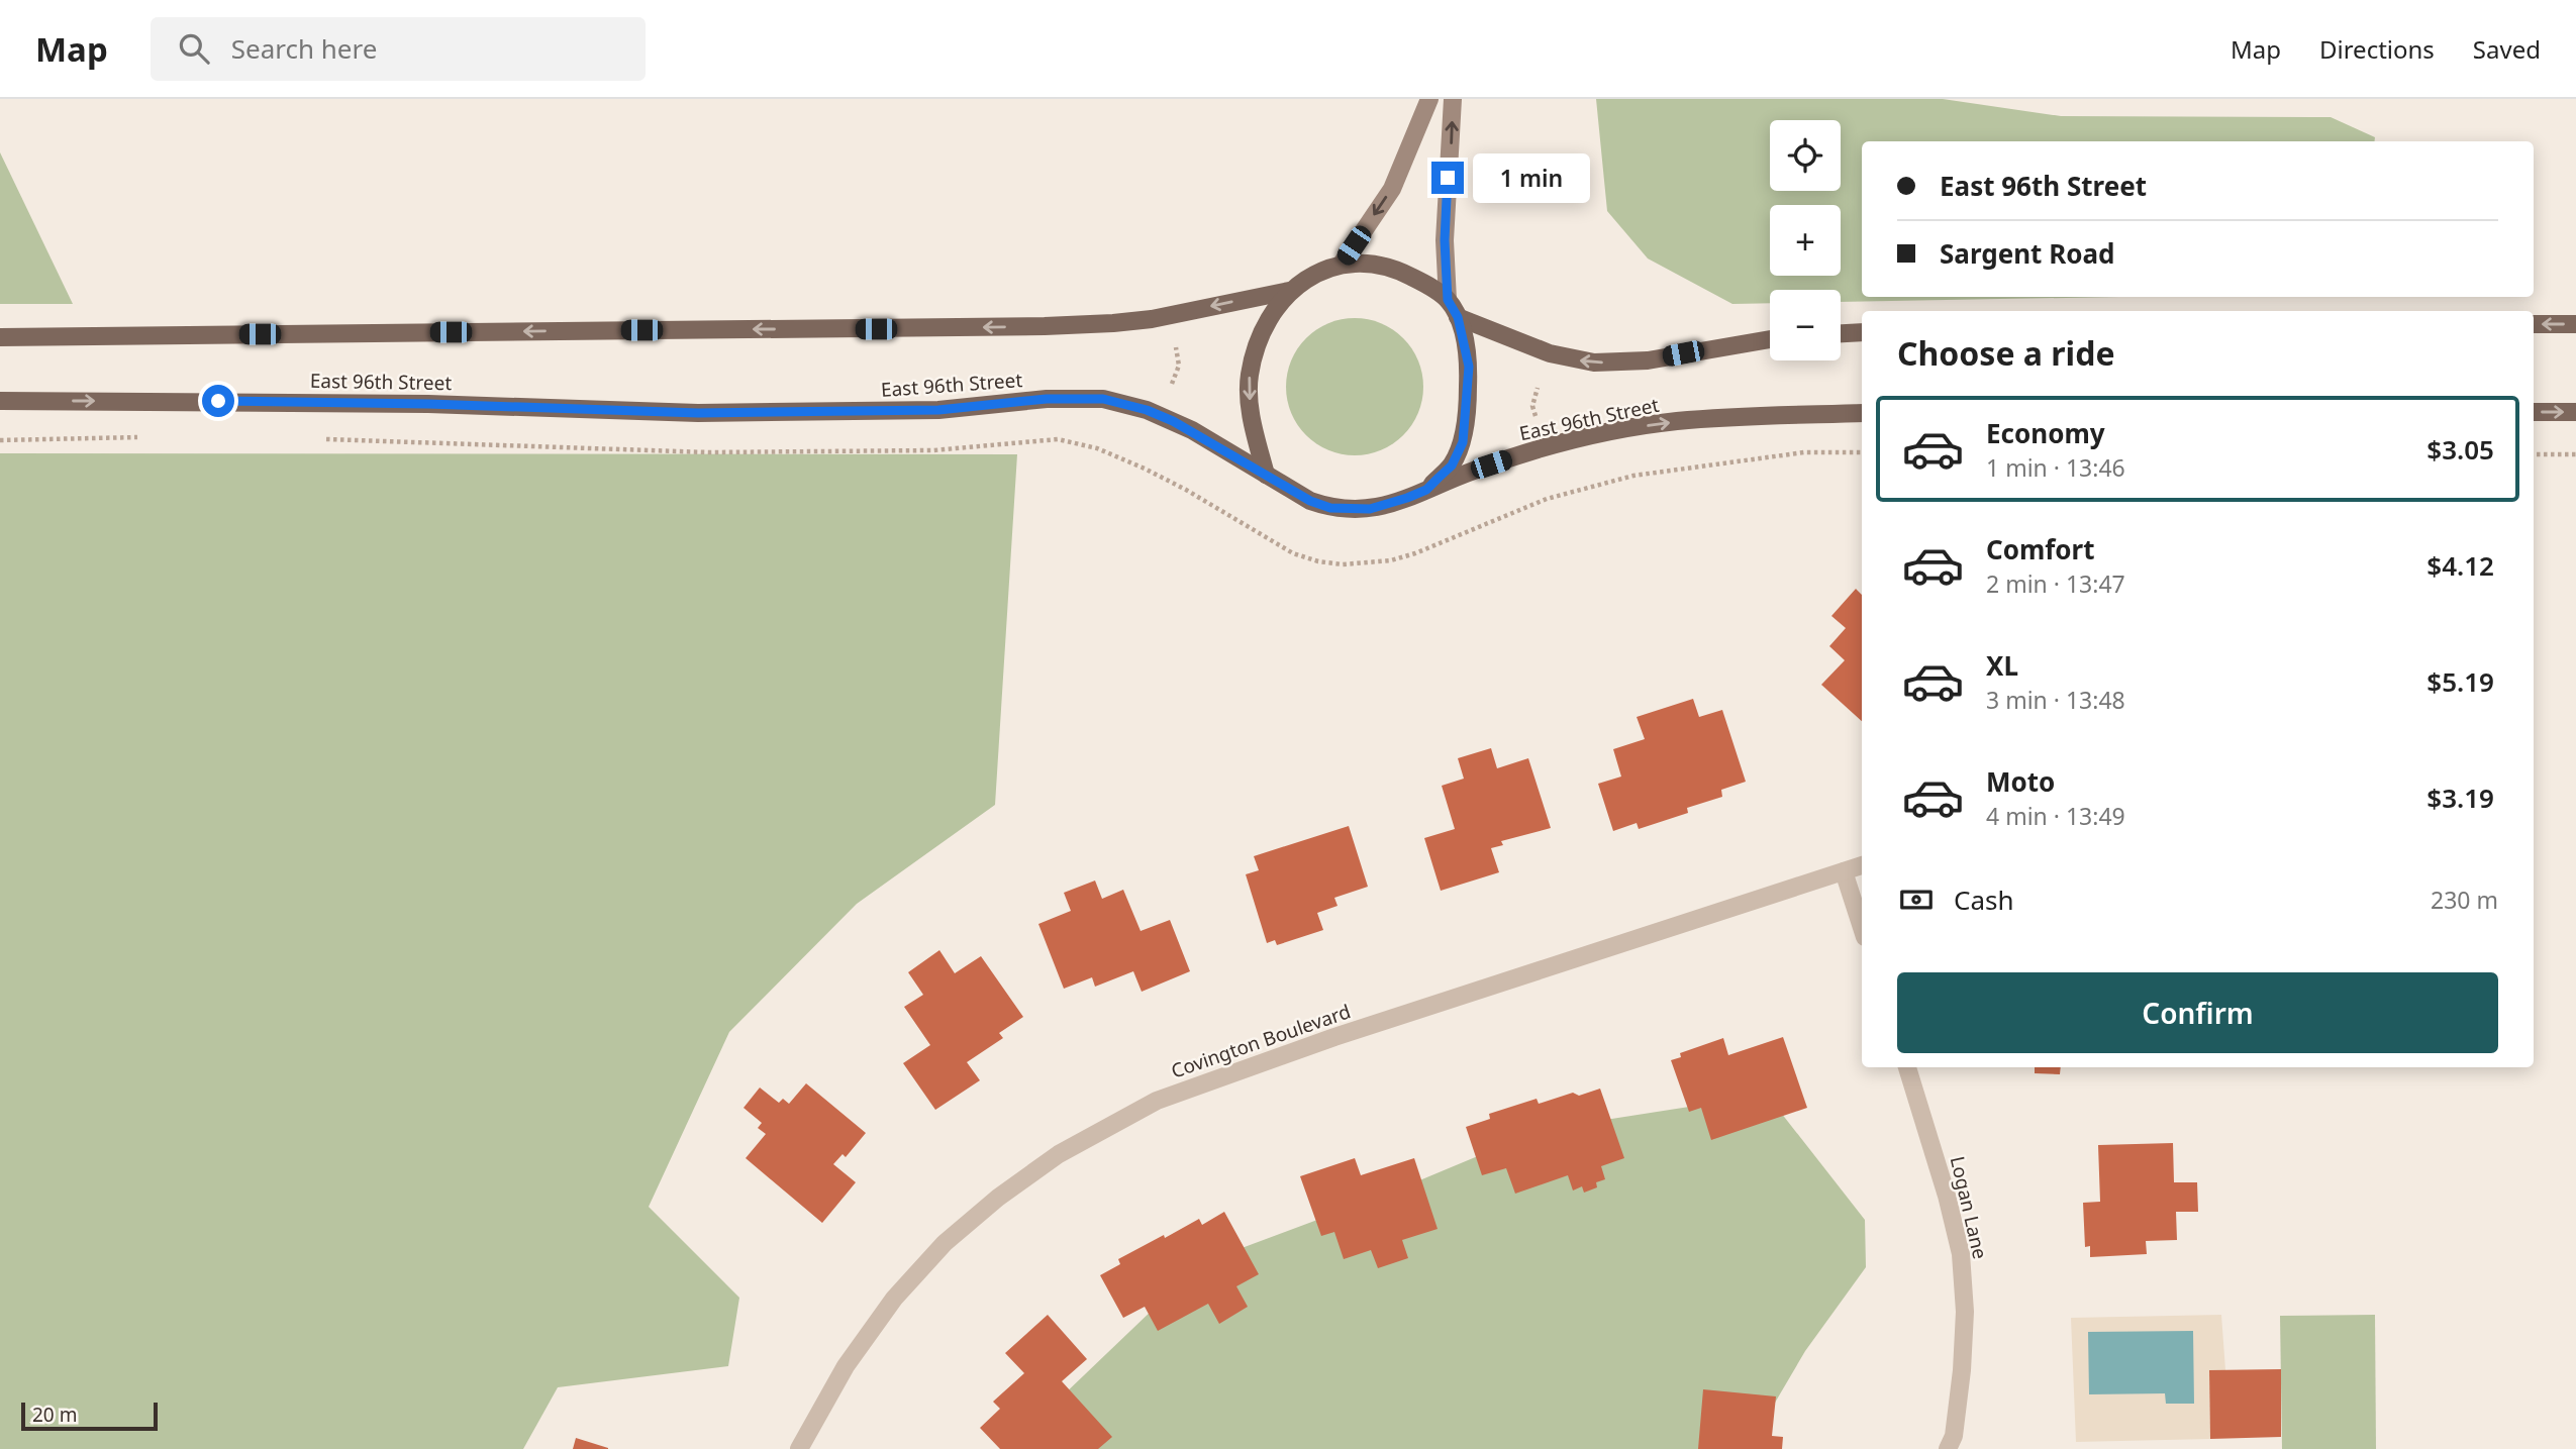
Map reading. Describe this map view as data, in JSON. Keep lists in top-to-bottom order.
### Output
{
  "streets": {
    "main road": ["East 96th Street"],
    "street": ["Covington Boulevard", "Logan Lane"]
  },
  "scale_bar": "20 m",
  "page": {
    "header": "Map",
    "search": "Search here",
    "nav": ["Map", "Directions", "Saved"],
    "map_buttons": ["+", "−"],
    "banner": ["East 96th Street", "Sargent Road"],
    "bubble": "1 min",
    "heading": "Choose a ride",
    "list": [
      {
        "name": "Economy",
        "note": "1 min · 13:46",
        "value": "$3.05"
      },
      {
        "name": "Comfort",
        "note": "2 min · 13:47",
        "value": "$4.12"
      },
      {
        "name": "XL",
        "note": "3 min · 13:48",
        "value": "$5.19"
      },
      {
        "name": "Moto",
        "note": "4 min · 13:49",
        "value": "$3.19"
      }
    ],
    "pay": ["Cash", "230 m"],
    "buttons": "Confirm",
    "scale": "20 m"
  }
}
